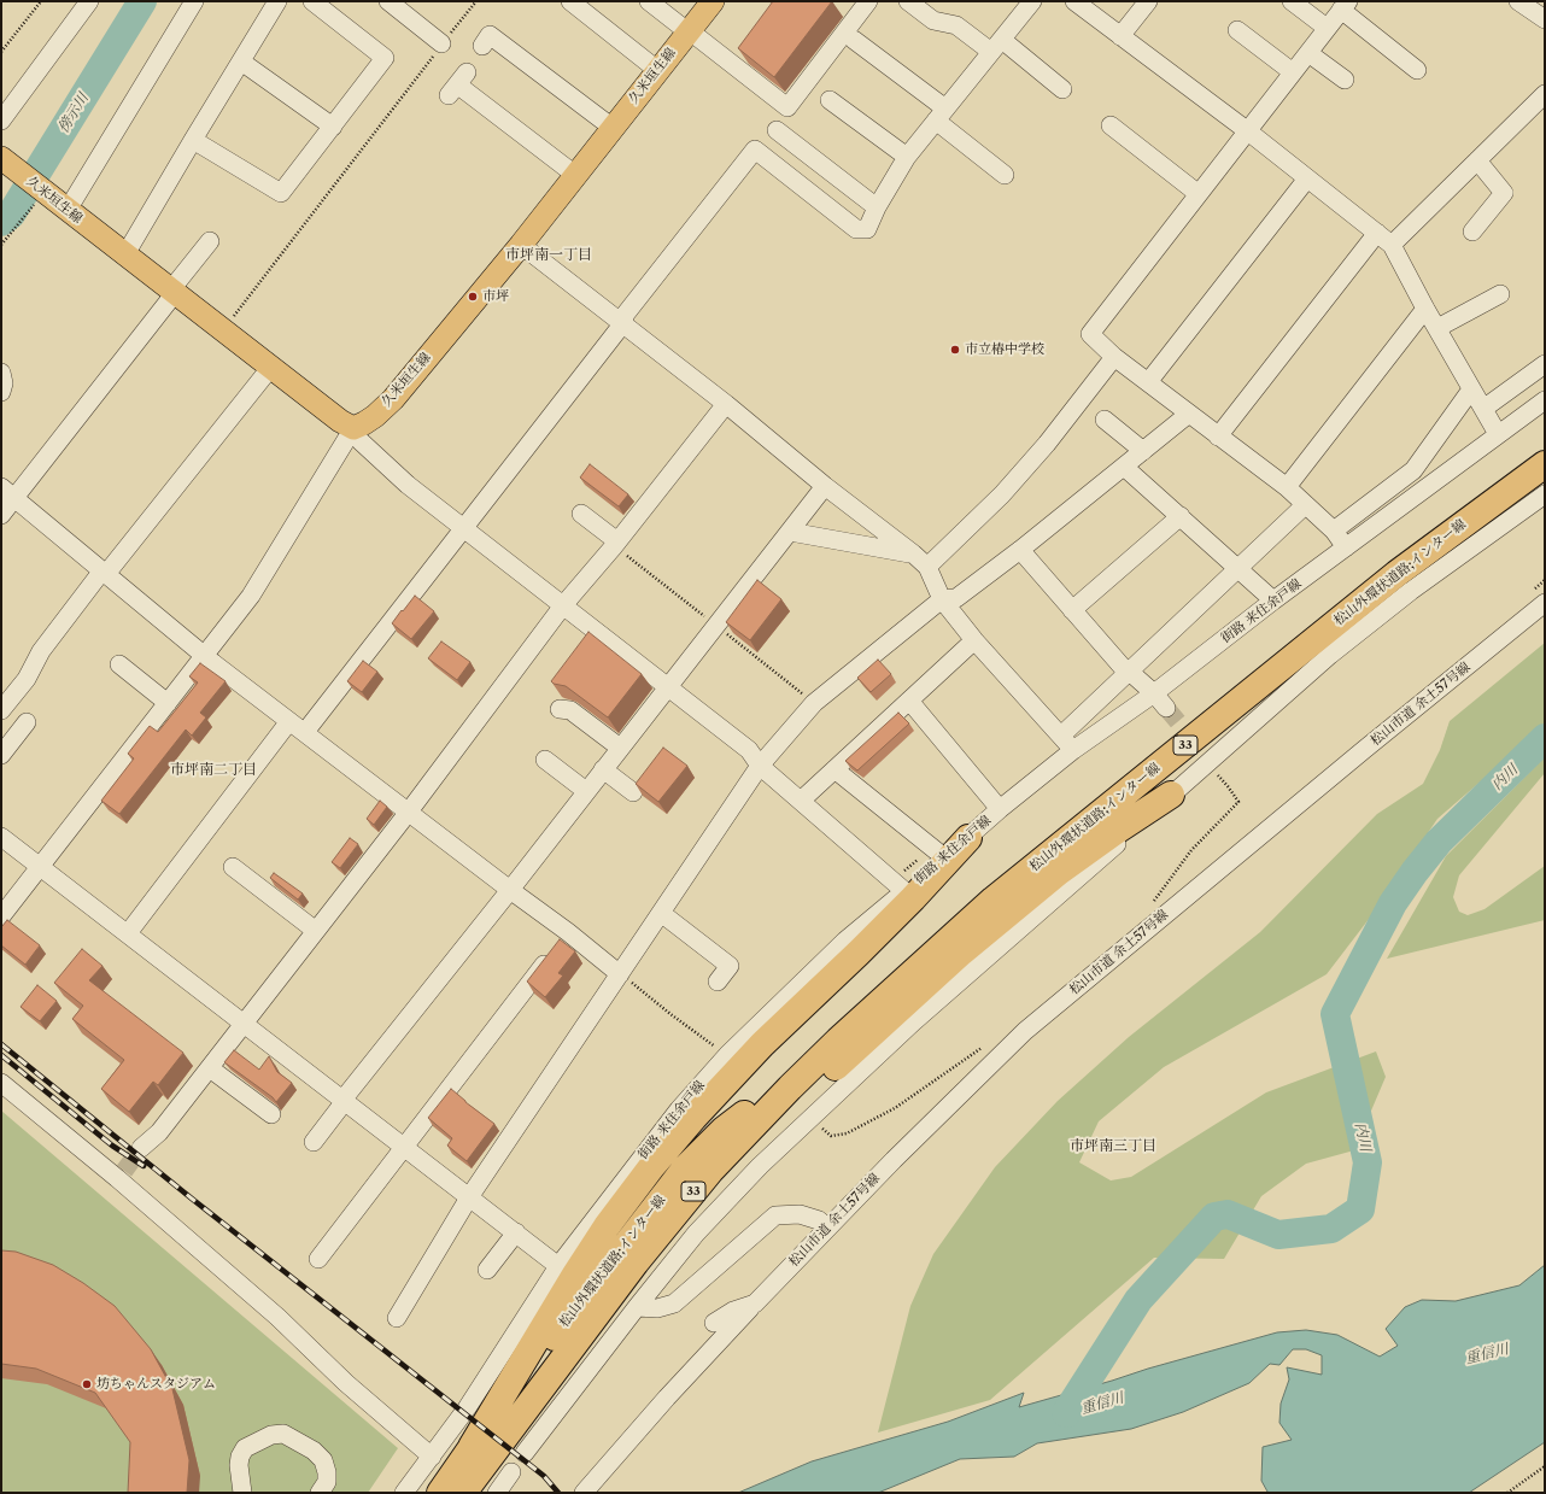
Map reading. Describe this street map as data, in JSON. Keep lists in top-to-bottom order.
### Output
{
  "streets": {
    "highway": ["松山外環状道路;インター線", "33"],
    "main road": ["久米垣生線"],
    "street": ["街路 来住余戸線", "松山市道 余土57号線"]
  },
  "districts": ["市坪南一丁目", "市坪南二丁目", "市坪南三丁目"],
  "water": ["傍示川", "内川", "重信川"],
  "places": ["市坪", "市立椿中学校", "坊ちゃんスタジアム"]
}
